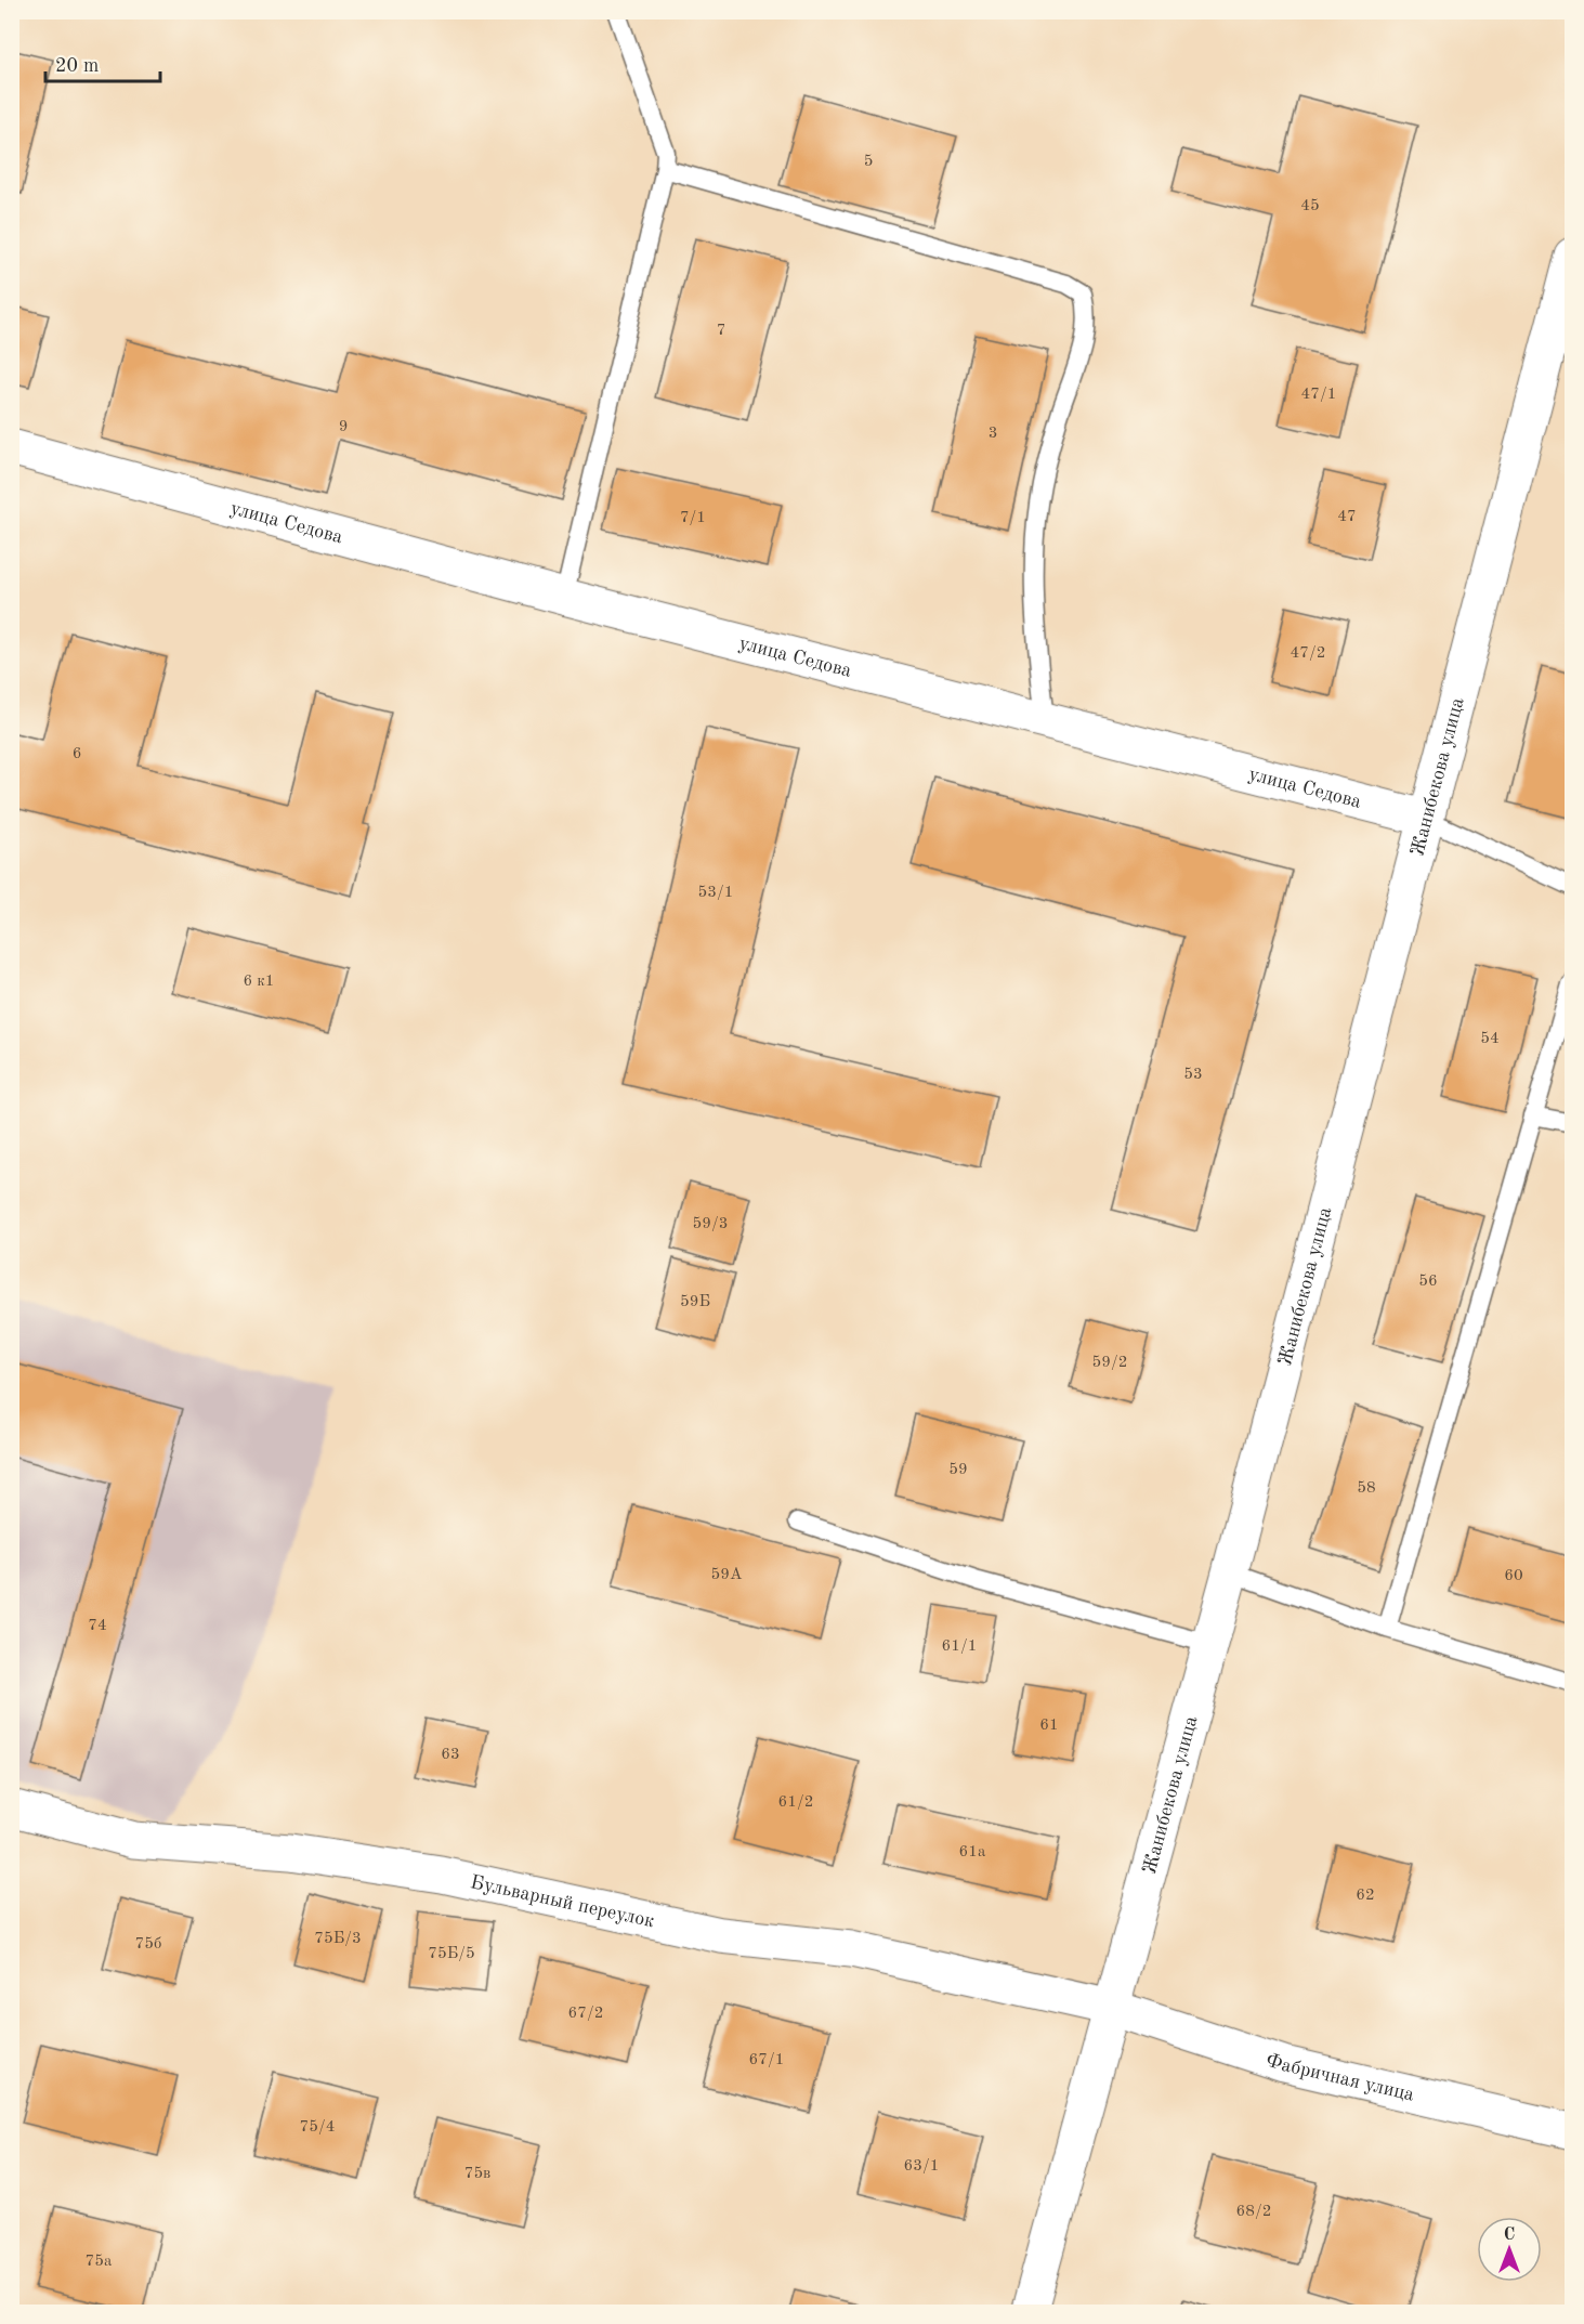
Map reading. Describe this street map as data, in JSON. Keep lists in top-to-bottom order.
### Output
{
  "streets": {
    "street": [
      "улица Седова",
      "Жанибекова улица",
      "Бульварный переулок",
      "Фабричная улица"
    ]
  },
  "crossings": [
    ["улица Седова", "Жанибекова улица"],
    ["Жанибекова улица", "Бульварный переулок"],
    ["Жанибекова улица", "Фабричная улица"],
    ["Бульварный переулок", "Фабричная улица"]
  ],
  "house_numbers": [
    "5",
    "45",
    "7",
    "47/1",
    "9",
    "3",
    "47",
    "7/1",
    "47/2",
    "6",
    "53/1",
    "6 к1",
    "54",
    "53",
    "59/3",
    "56",
    "59Б",
    "59/2",
    "59",
    "58",
    "59А",
    "60",
    "74",
    "61/1",
    "61",
    "63",
    "61/2",
    "61а",
    "62",
    "75Б/3",
    "75б",
    "75Б/5",
    "67/2",
    "67/1",
    "75/4",
    "63/1",
    "75в",
    "68/2",
    "75а"
  ],
  "scale_bar": "20 m",
  "north": "top"
}
